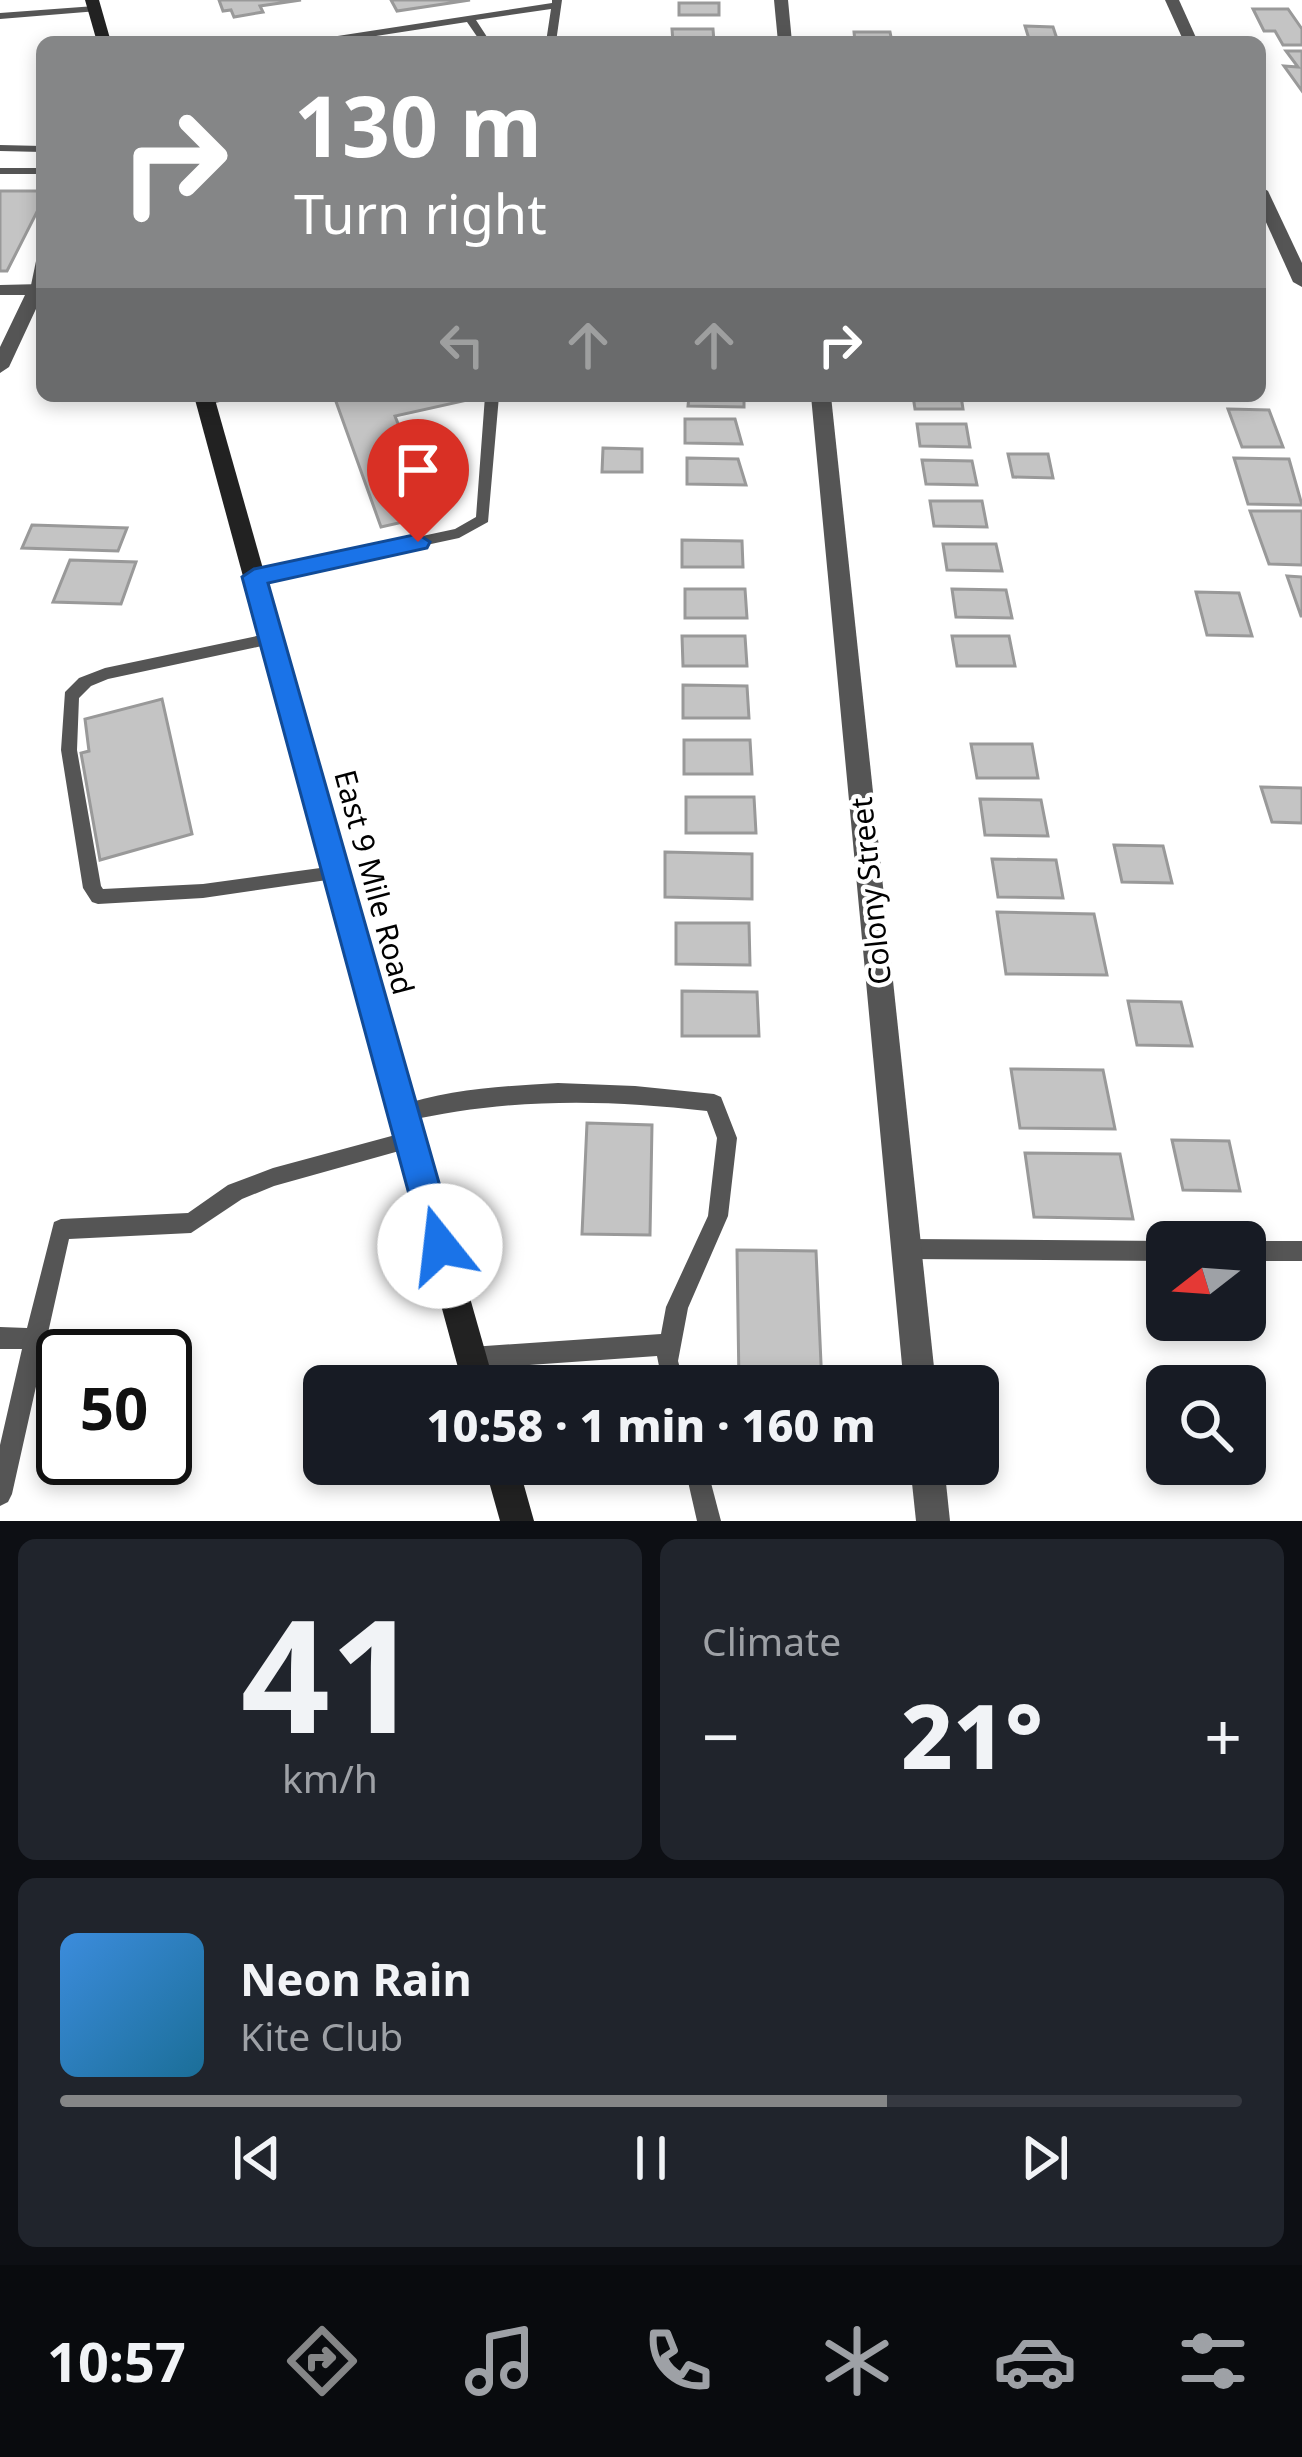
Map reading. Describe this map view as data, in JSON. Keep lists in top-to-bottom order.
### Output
{
  "streets": {
    "main road": ["East 9 Mile Road"],
    "street": ["Colony Street"]
  },
  "north": "left",
  "page": {
    "turn": ["130 m", "Turn right"],
    "limit": "50",
    "trip": "10:58 · 1 min · 160 m",
    "tile": [
      ["41", "km/h"],
      "Climate"
    ],
    "heat": ["−", "21°", "+"],
    "song": ["Neon Rain", "Kite Club"],
    "tabs": "10:57"
  }
}
